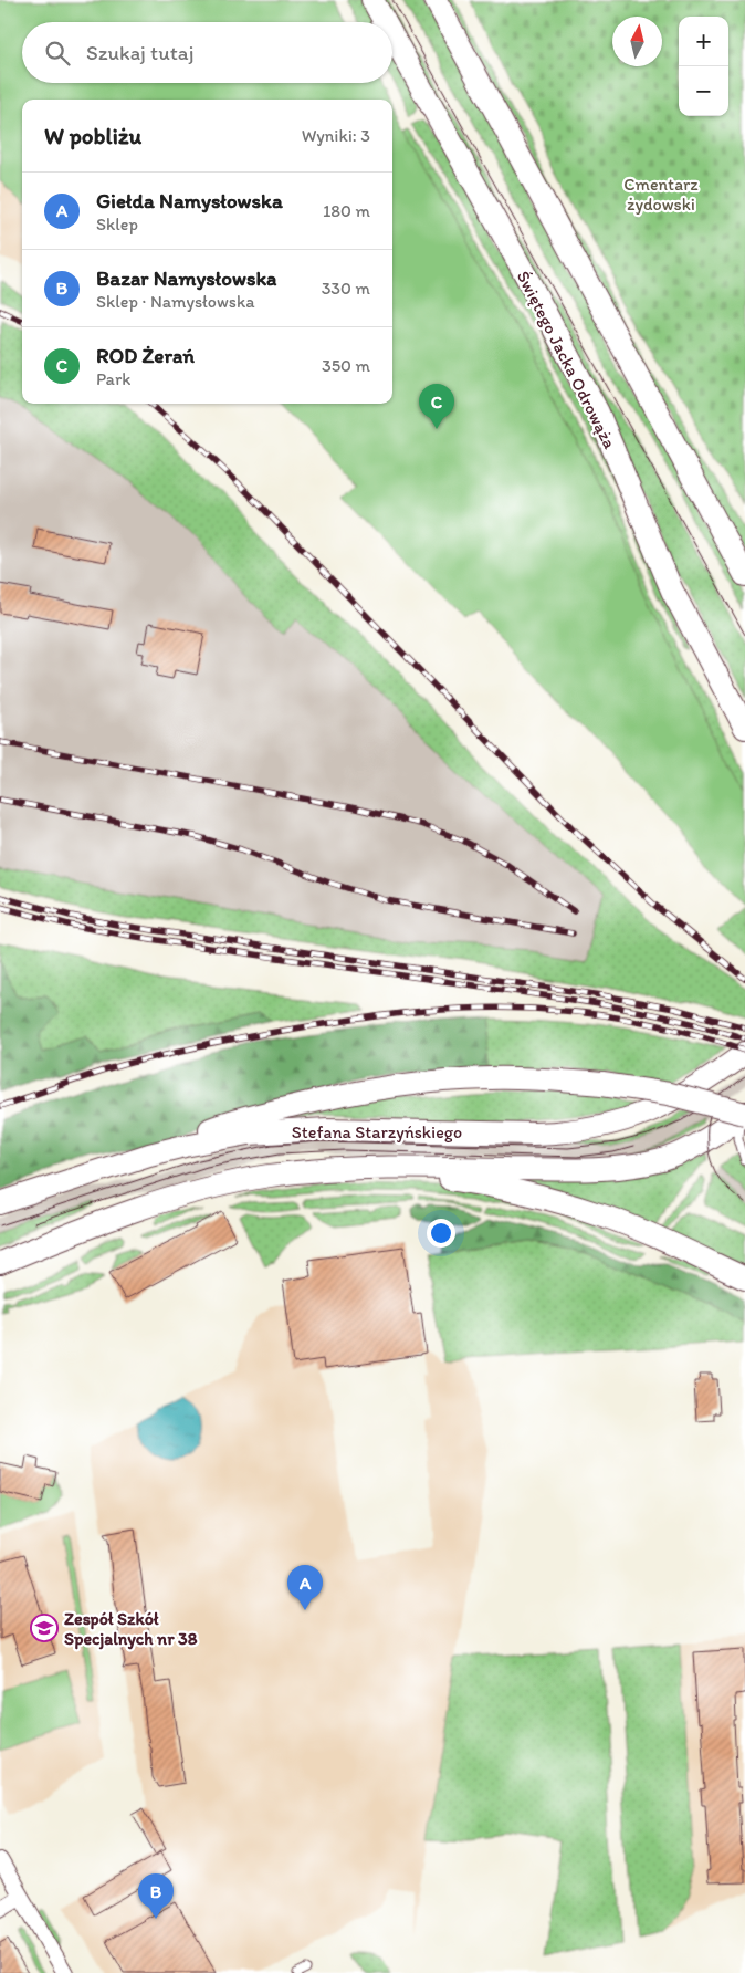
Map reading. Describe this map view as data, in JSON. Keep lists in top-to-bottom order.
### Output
{
  "streets": {
    "main road": ["Świętego Jacka Odrowąża", "Stefana Starzyńskiego"]
  },
  "parks": ["Cmentarz żydowski"],
  "places": {
    "school or university": ["Zespół Szkół Specjalnych nr 38"]
  },
  "north": "top",
  "page": {
    "map_buttons": ["+", "−"],
    "search": "Szukaj tutaj",
    "heading": ["W pobliżu", "Wyniki: 3"],
    "list": [
      {
        "mark": "A",
        "name": "Giełda Namysłowska",
        "note": "Sklep",
        "value": "180 m"
      },
      {
        "mark": "B",
        "name": "Bazar Namysłowska",
        "note": "Sklep · Namysłowska",
        "value": "330 m"
      },
      {
        "mark": "C",
        "name": "ROD Żerań",
        "note": "Park",
        "value": "350 m"
      }
    ],
    "pins": ["C", "A", "B"]
  }
}
